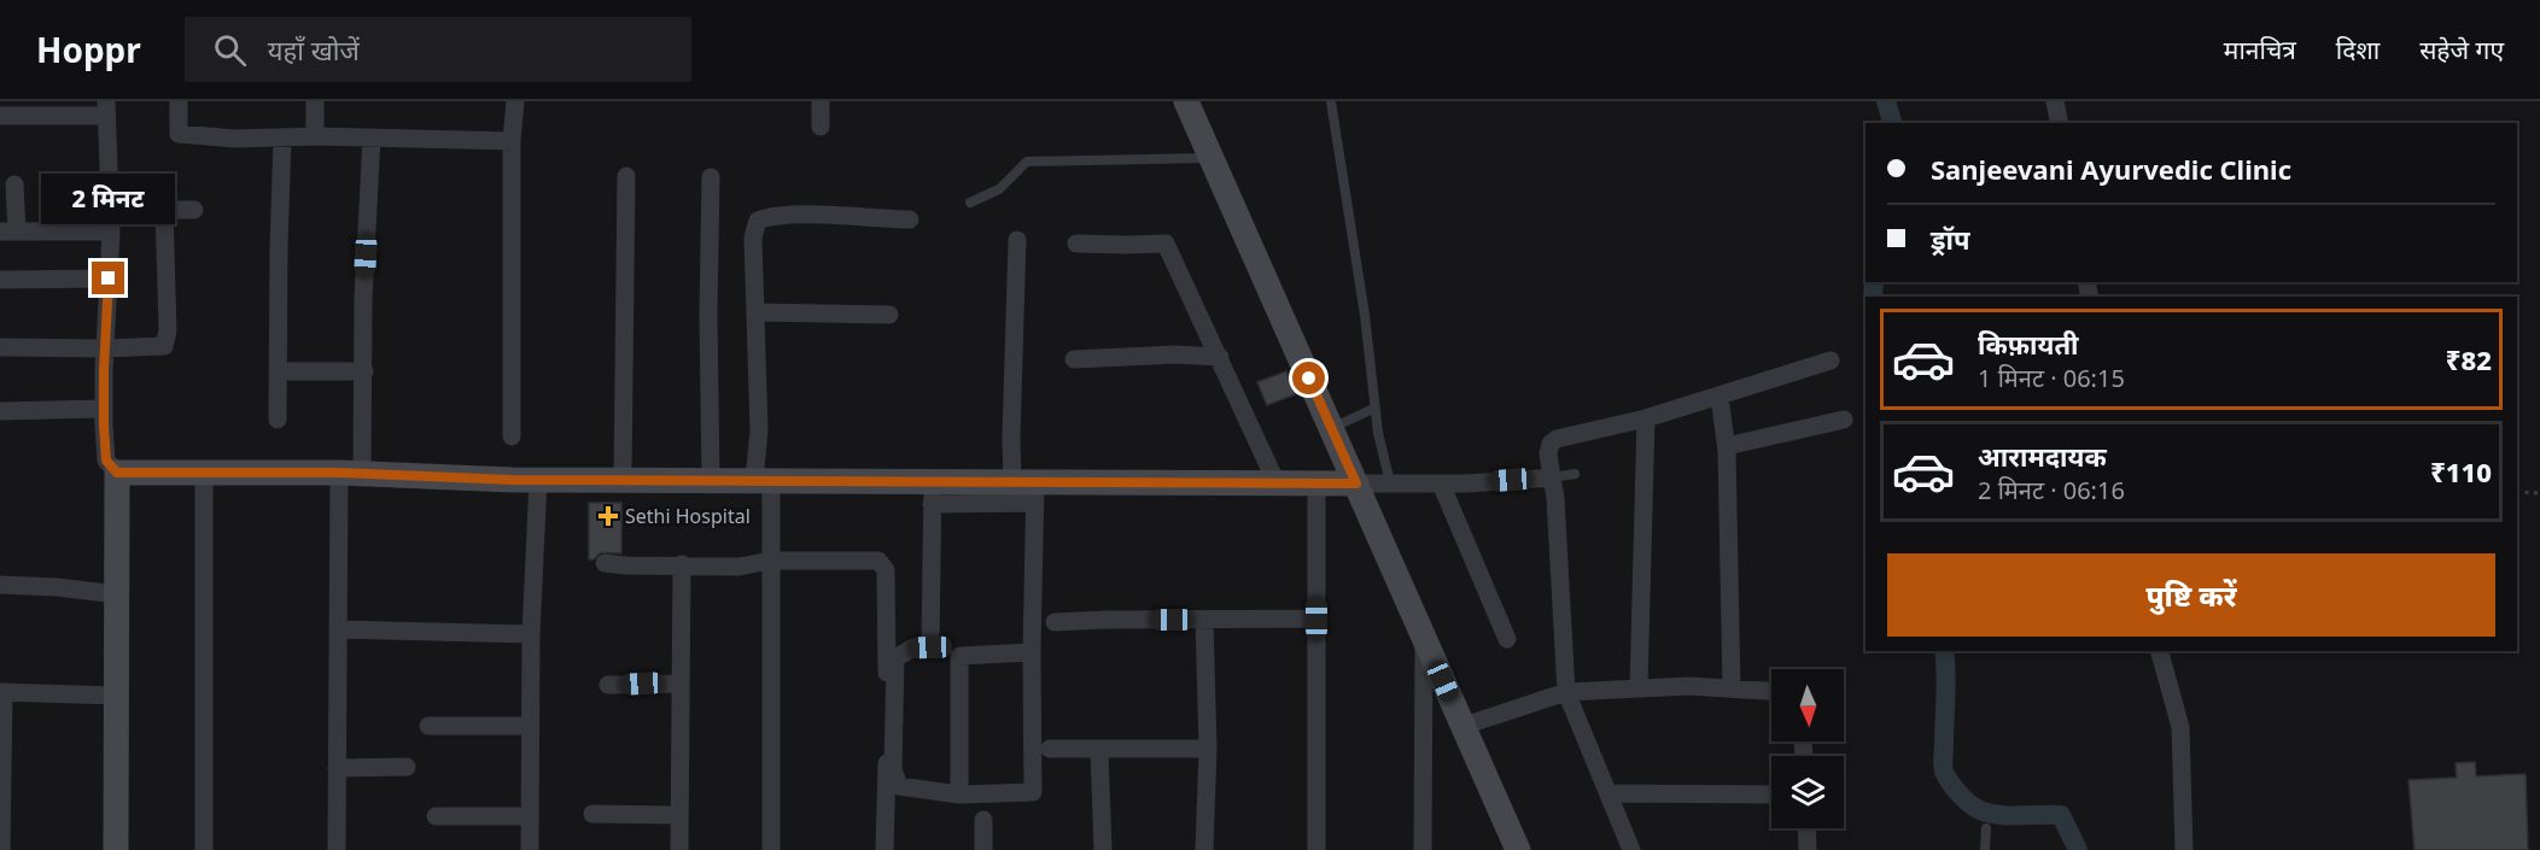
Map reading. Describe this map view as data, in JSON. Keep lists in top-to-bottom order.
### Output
{
  "places": {
    "health": ["Sethi Hospital"]
  },
  "north": "bottom",
  "page": {
    "header": "Hoppr",
    "search": "यहाँ खोजें",
    "nav": ["मानचित्र", "दिशा", "सहेजे गए"],
    "banner": ["Sanjeevani Ayurvedic Clinic", "ड्रॉप"],
    "bubble": "2 मिनट",
    "list": [
      {
        "name": "किफ़ायती",
        "note": "1 मिनट · 06:15",
        "value": "₹82"
      },
      {
        "name": "आरामदायक",
        "note": "2 मिनट · 06:16",
        "value": "₹110"
      }
    ],
    "buttons": "पुष्टि करें"
  }
}
